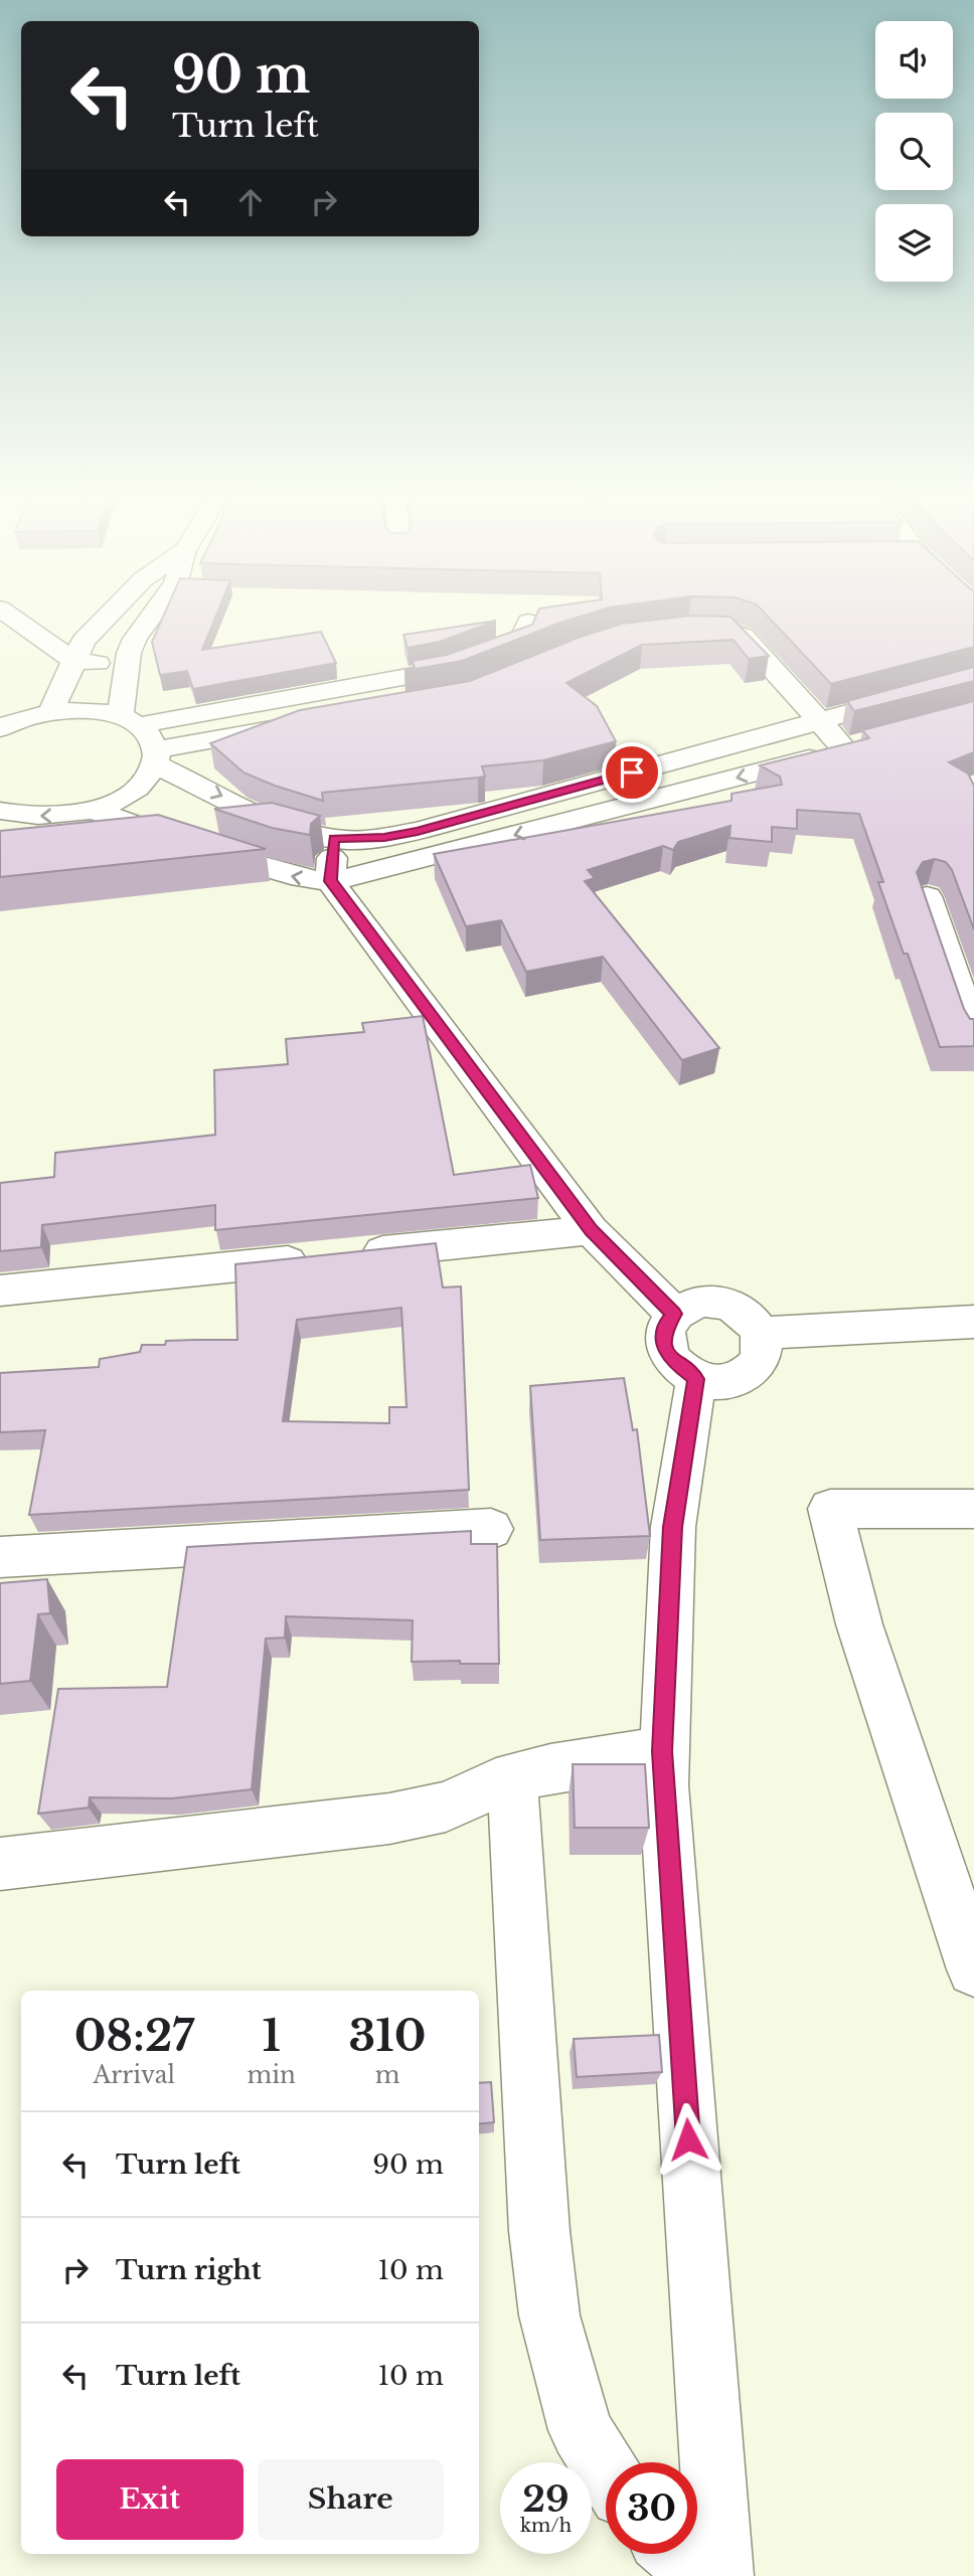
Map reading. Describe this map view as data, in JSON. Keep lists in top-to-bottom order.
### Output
{
  "page": {
    "turn": ["90 m", "Turn left"],
    "eta": [
      "08:27",
      "Arrival",
      "1",
      "min",
      "310",
      "m"
    ],
    "list": [
      {
        "name": "Turn left",
        "value": "90 m"
      },
      {
        "name": "Turn right",
        "value": "10 m"
      },
      {
        "name": "Turn left",
        "value": "10 m"
      }
    ],
    "buttons": ["Exit", "Share"],
    "speed": "29 km/h",
    "limit": "30"
  }
}
